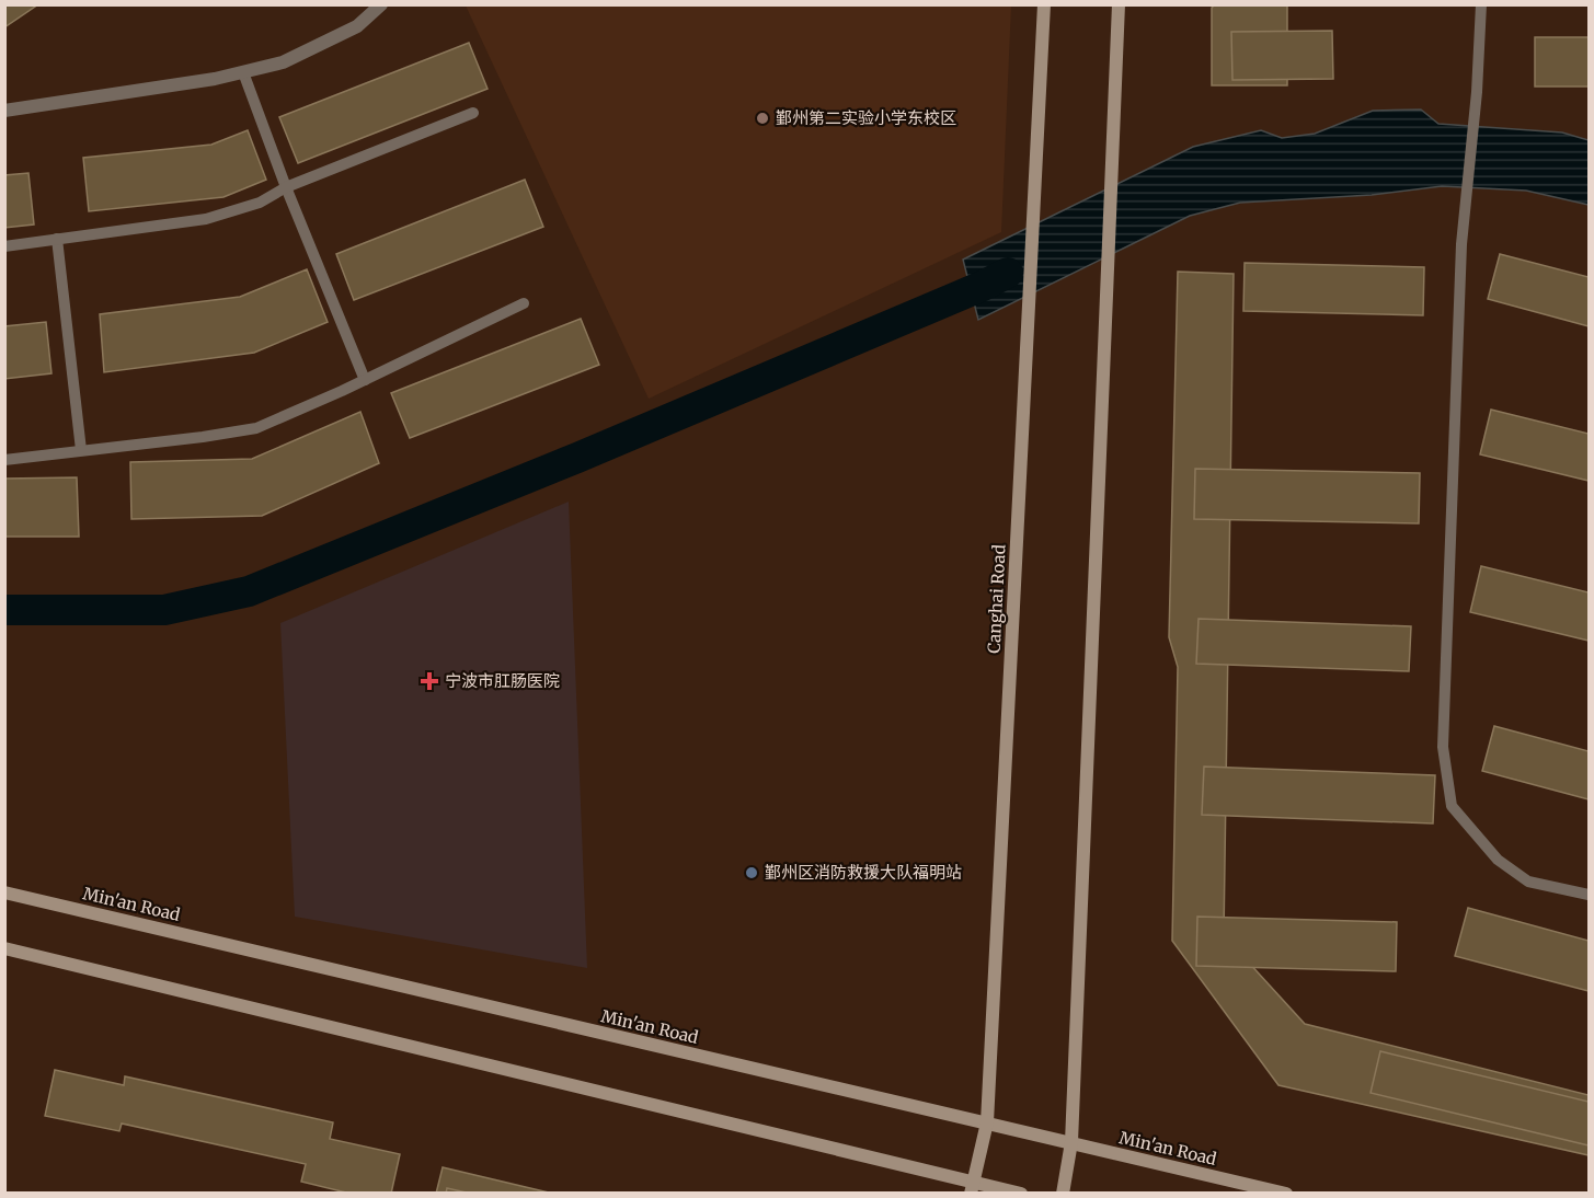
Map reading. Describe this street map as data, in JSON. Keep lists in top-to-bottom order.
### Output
{
  "streets": {
    "main road": ["Canghai Road", "Min'an Road"]
  },
  "crossings": [
    ["Canghai Road", "Min'an Road"]
  ],
  "places": {
    "other": ["鄞州第二实验小学东校区", "鄞州区消防救援大队福明站"],
    "health": ["宁波市肛肠医院"]
  }
}
